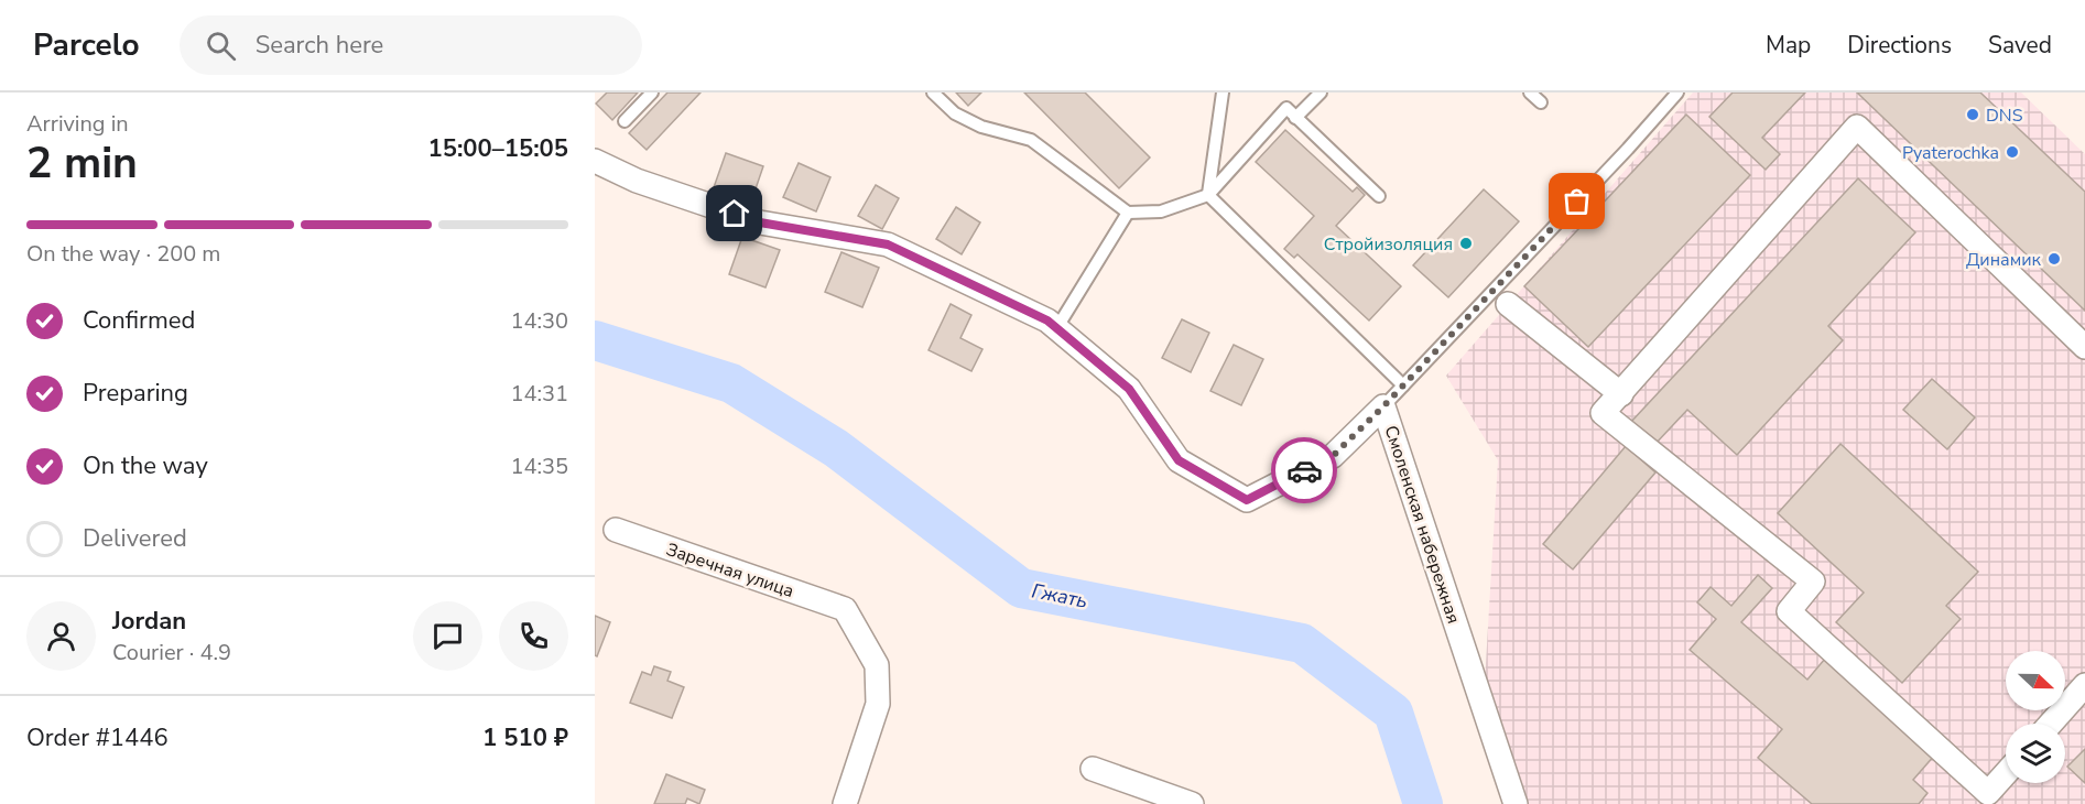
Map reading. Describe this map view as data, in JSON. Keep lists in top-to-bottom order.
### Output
{
  "streets": {
    "street": ["Смоленская набережная", "Заречная улица"]
  },
  "water": ["Гжать"],
  "places": [
    "DNS",
    "Pyaterochka",
    "Стройизоляция",
    "Динамик"
  ],
  "north": "right",
  "page": {
    "header": "Parcelo",
    "search": "Search here",
    "nav": ["Map", "Directions", "Saved"],
    "heading": ["2 min", "Arriving in", "15:00–15:05"],
    "panel": [
      "Jordan",
      "Courier · 4.9",
      "Order #1446",
      "1 510 ₽"
    ],
    "bar": "On the way · 200 m",
    "list": [
      ["Confirmed", "14:30"],
      ["Preparing", "14:31"],
      ["On the way", "14:35"],
      "Delivered"
    ]
  }
}
